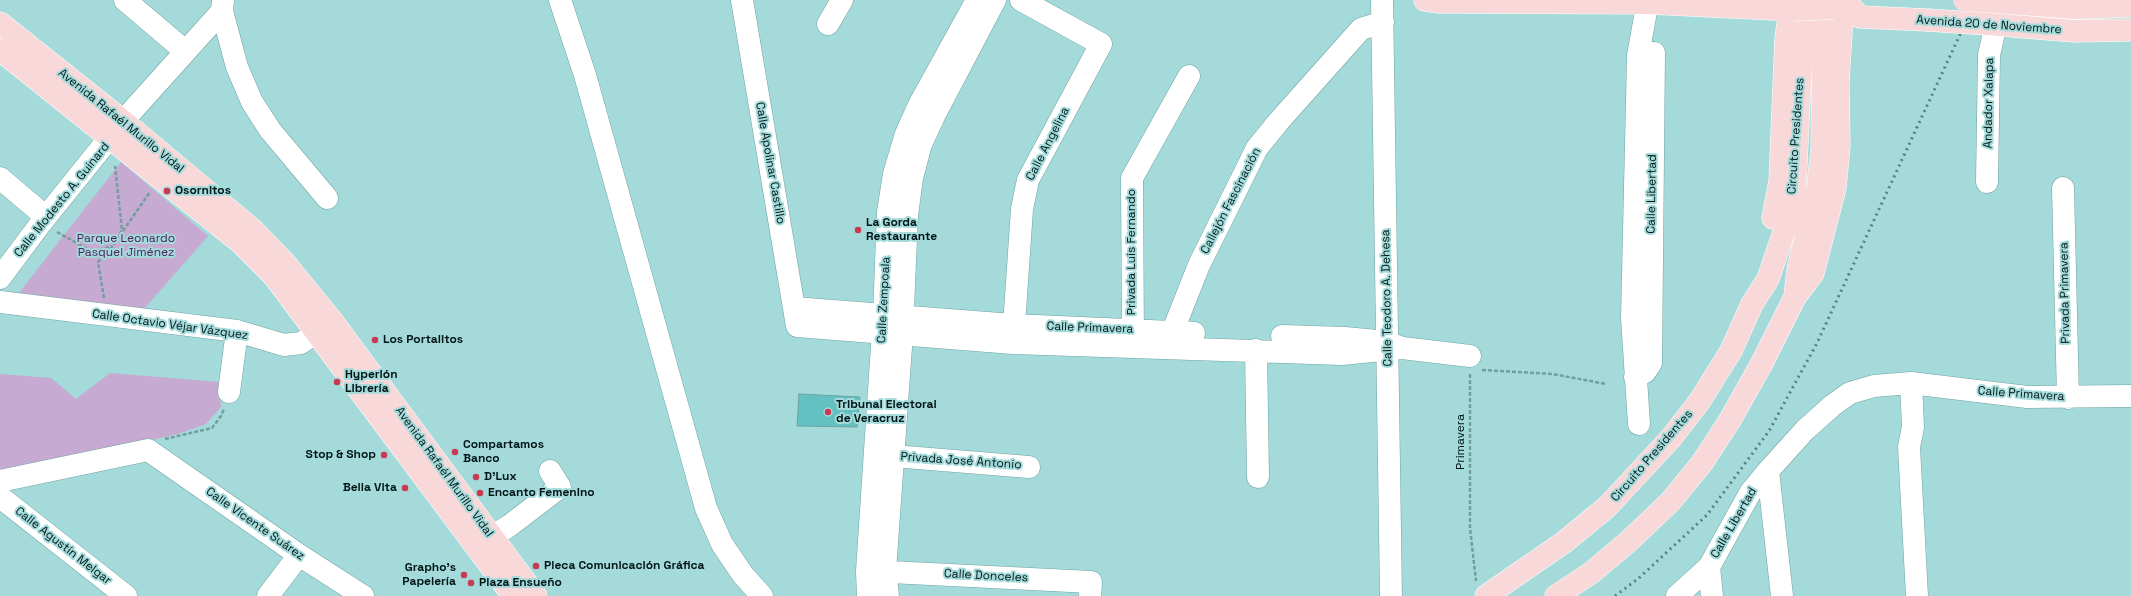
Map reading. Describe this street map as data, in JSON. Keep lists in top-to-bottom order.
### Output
{
  "streets": {
    "main road": ["Avenida 20 de Noviembre", "Avenida Rafaél Murillo Vidal", "Circuito Presidentes"],
    "street": [
      "Andador Xalapa",
      "Calle Angelina",
      "Calle Apolinar Castillo",
      "Calle Libertad",
      "Calle Modesto A. Guinard",
      "Callejón Fascinación",
      "Privada Luis Fernando",
      "Privada Primavera",
      "Calle Teodoro A. Dehesa",
      "Calle Zempoala",
      "Calle Octavio Véjar Vázquez",
      "Calle Primavera",
      "Privada José Antonio",
      "Calle Vicente Suárez",
      "Calle Agustín Melgar",
      "Calle Donceles"
    ],
    "path": ["Primavera"]
  },
  "crossings": [
    ["Avenida 20 de Noviembre", "Andador Xalapa"],
    ["Avenida 20 de Noviembre", "Circuito Presidentes"],
    ["Avenida Rafaél Murillo Vidal", "Calle Modesto A. Guinard"],
    ["Avenida Rafaél Murillo Vidal", "Calle Octavio Véjar Vázquez"],
    ["Circuito Presidentes", "Primavera"],
    ["Calle Angelina", "Calle Primavera"],
    ["Calle Apolinar Castillo", "Calle Primavera"],
    ["Calle Libertad", "Calle Primavera"],
    ["Callejón Fascinación", "Calle Teodoro A. Dehesa"],
    ["Callejón Fascinación", "Calle Primavera"],
    ["Privada Luis Fernando", "Calle Primavera"],
    ["Privada Primavera", "Calle Primavera"],
    ["Calle Teodoro A. Dehesa", "Calle Primavera"],
    ["Calle Zempoala", "Calle Primavera"],
    ["Calle Zempoala", "Privada José Antonio"],
    ["Calle Zempoala", "Calle Donceles"]
  ],
  "parks": ["Parque Leonardo Pasquel Jiménez"],
  "places": [
    "Osornitos",
    "La Gorda Restaurante",
    "Los Portalitos",
    "Hyperión Librería",
    "Tribunal Electoral de Veracruz",
    "Compartamos Banco",
    "Stop & Shop",
    "D'Lux",
    "Bella Vita",
    "Encanto Femenino",
    "Pleca Comunicación Gráfica",
    "Grapho's Papelería",
    "Plaza Ensueño"
  ]
}
